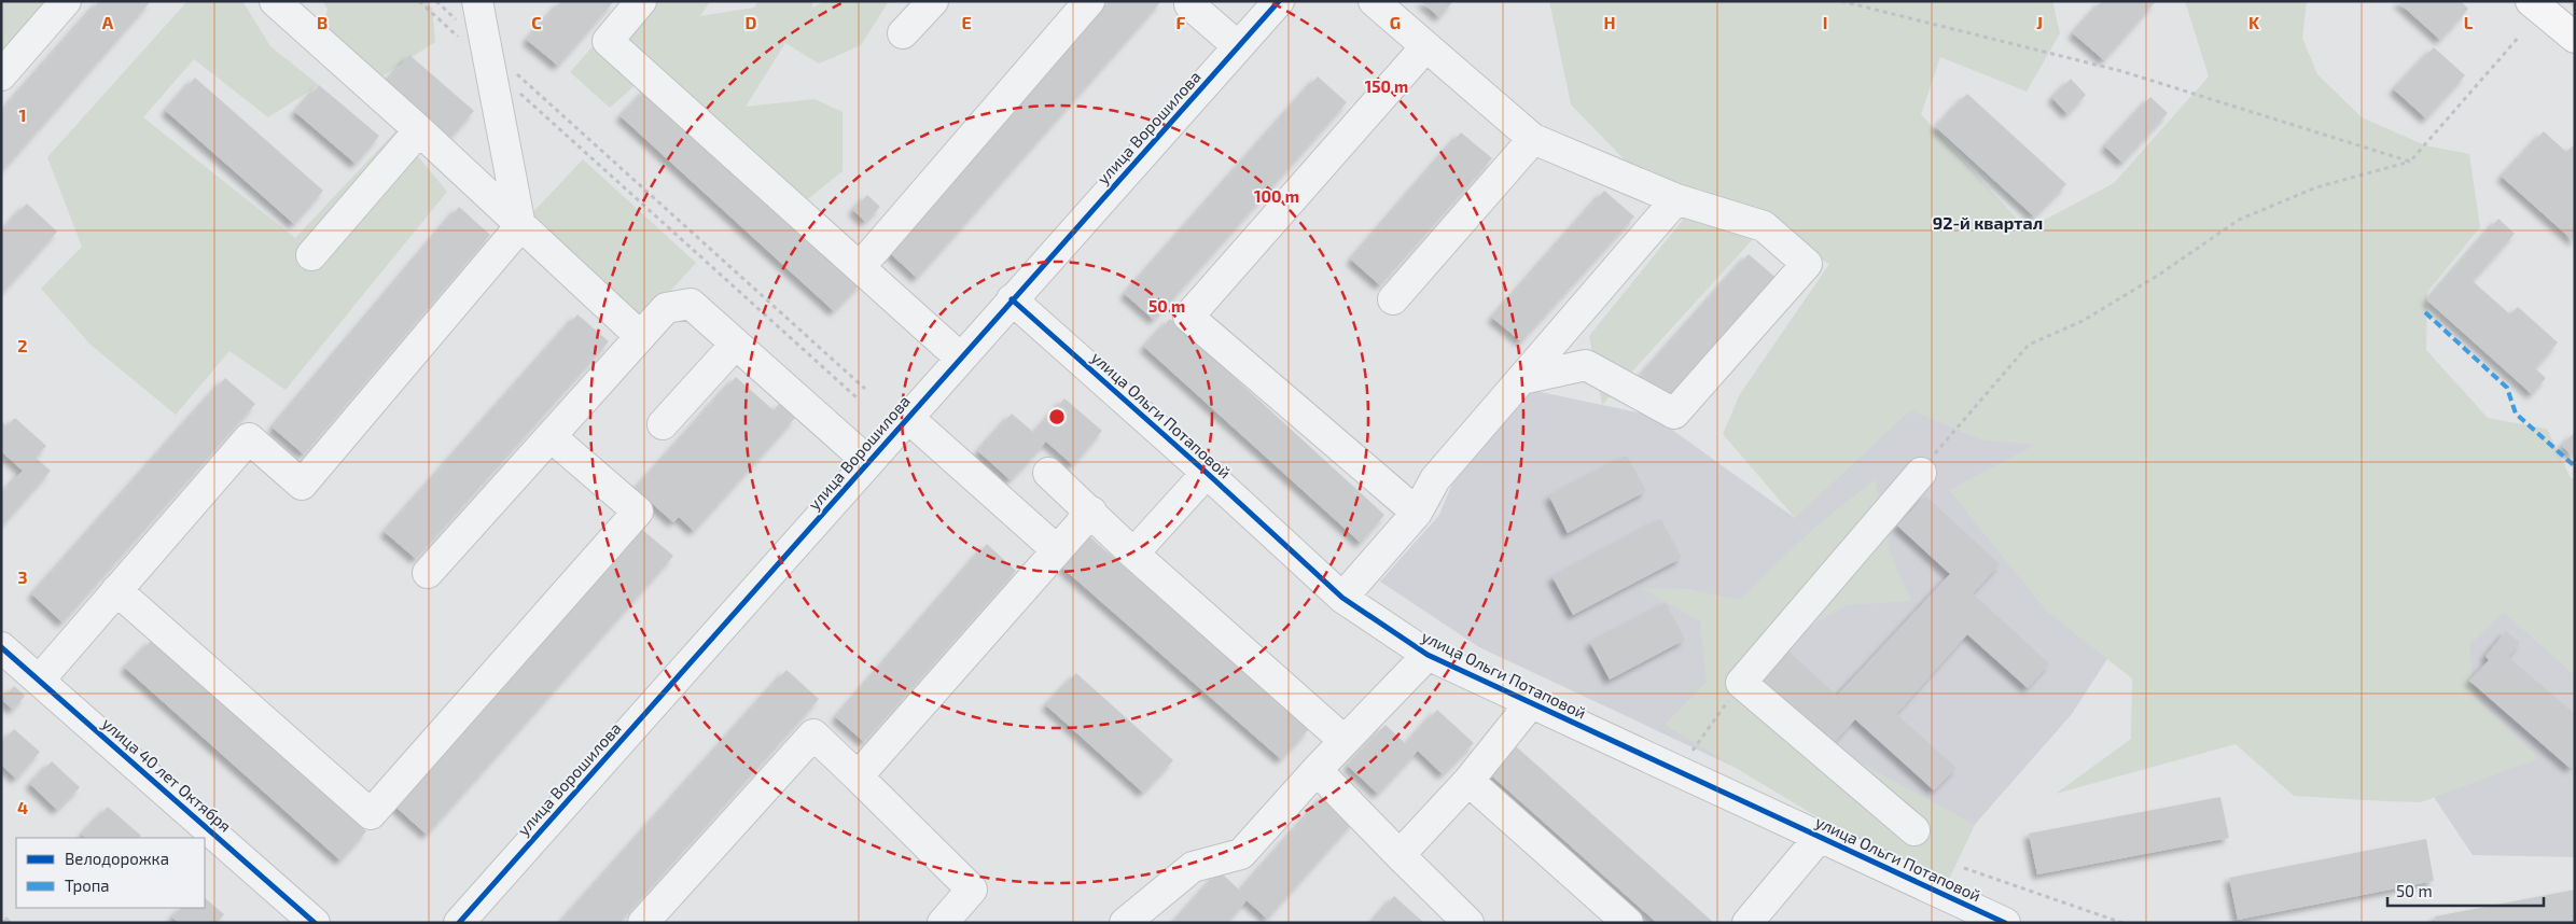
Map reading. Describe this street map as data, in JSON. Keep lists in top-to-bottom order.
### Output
{
  "streets": {
    "street": ["улица Ворошилова", "улица Ольги Потаповой", "улица 40 лет Октября"]
  },
  "crossings": [
    ["улица Ворошилова", "улица Ольги Потаповой"]
  ],
  "districts": ["92-й квартал"],
  "legend": ["Велодорожка", "Тропа"],
  "scale_bar": "50 m",
  "grid": {
    "columns": [
      "A",
      "B",
      "C",
      "D",
      "E",
      "F",
      "G",
      "H",
      "I",
      "J",
      "K",
      "L"
    ],
    "rows": [
      "1",
      "2",
      "3",
      "4"
    ]
  },
  "rings": ["150 m", "100 m", "50 m"]
}
